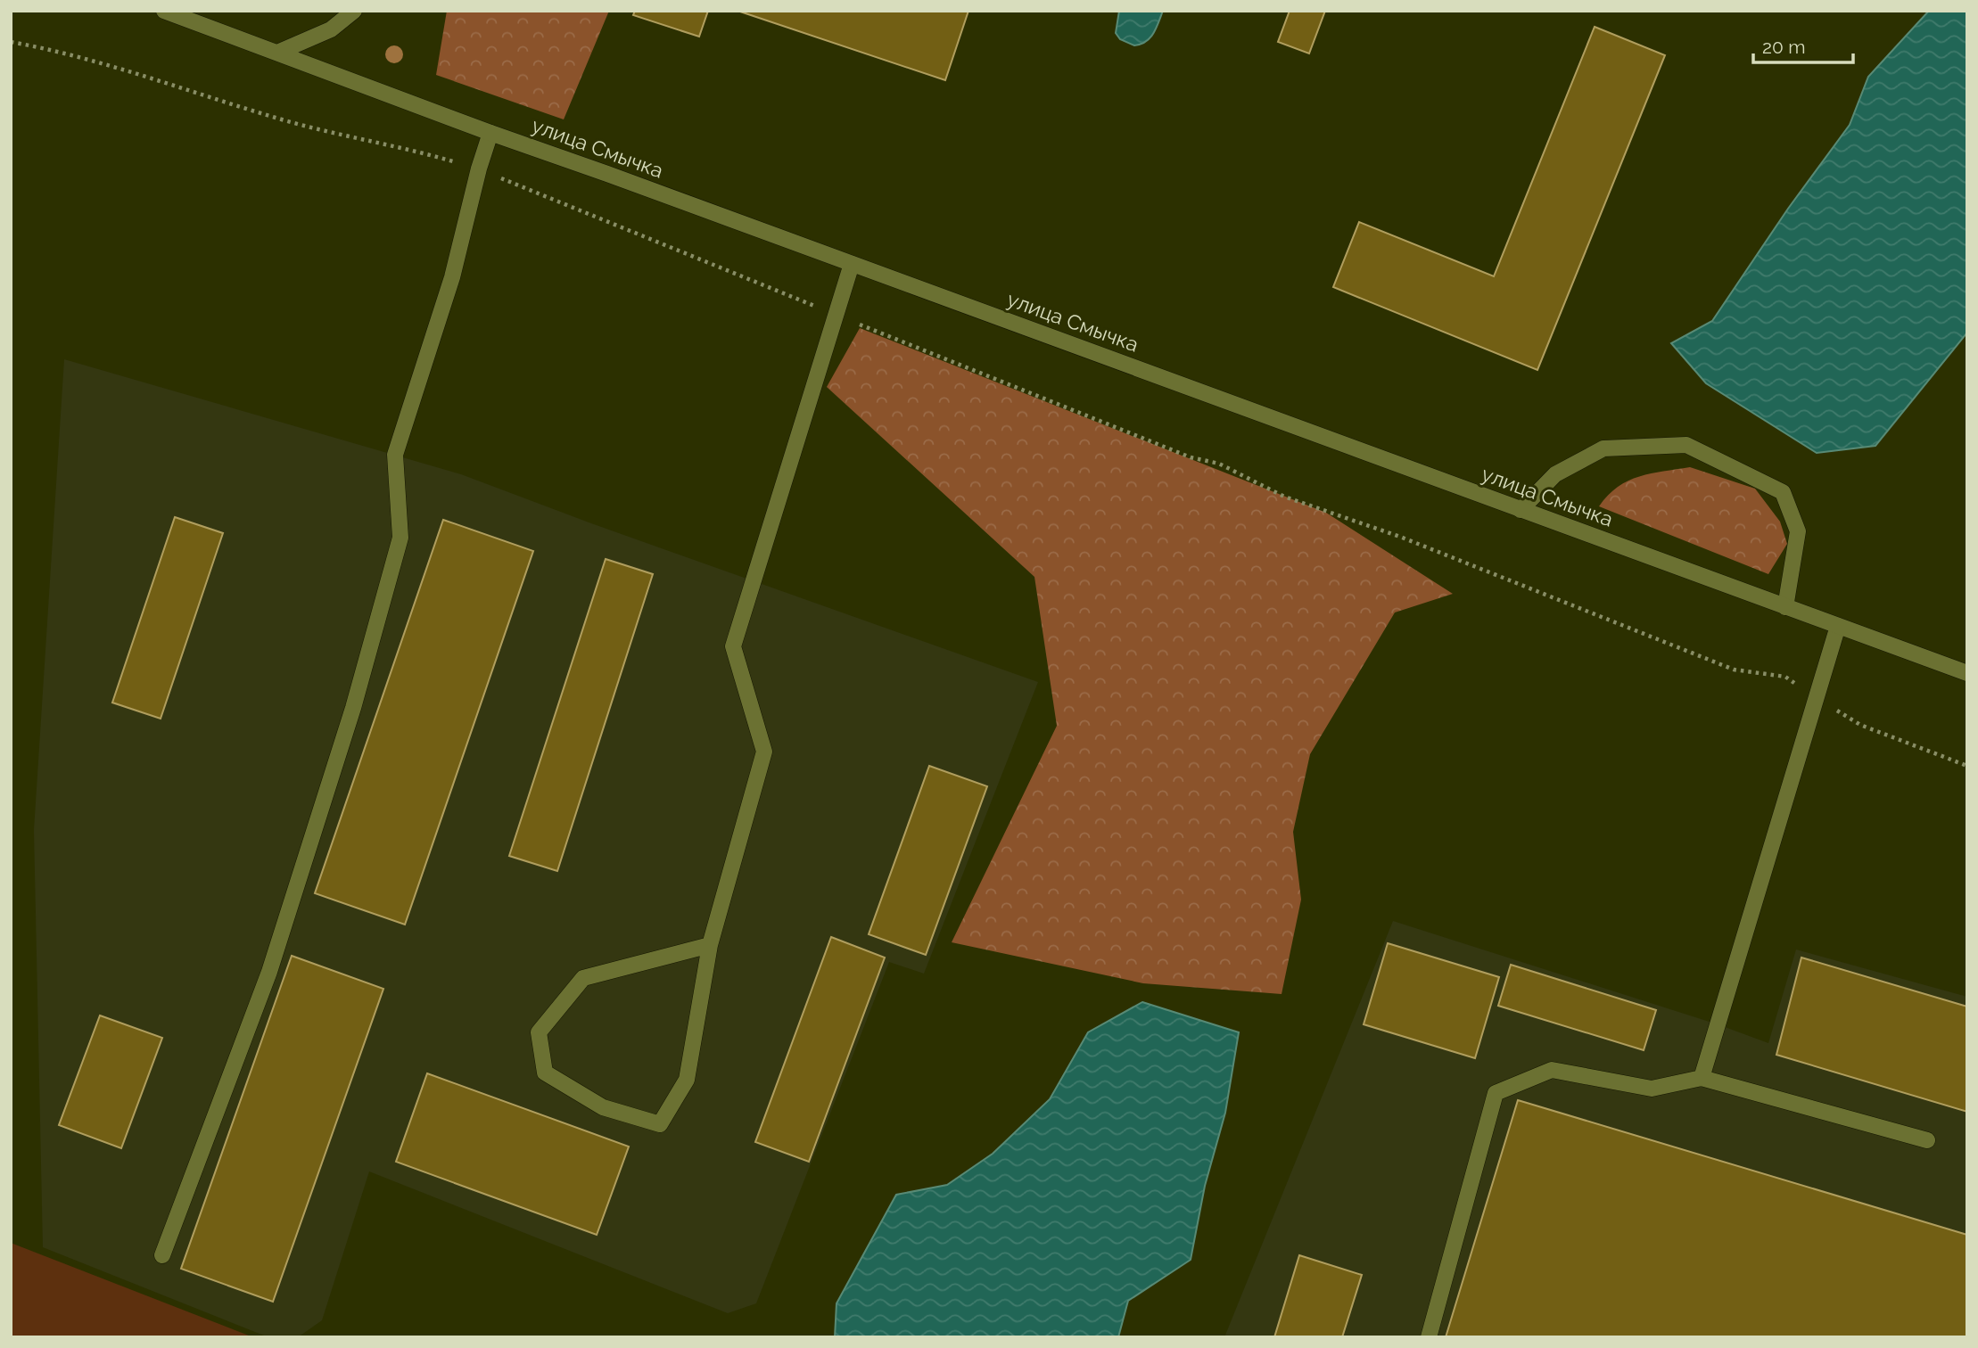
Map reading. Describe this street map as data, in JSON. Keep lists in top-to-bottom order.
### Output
{
  "streets": {
    "street": ["улица Смычка"]
  },
  "scale_bar": "20 m"
}
